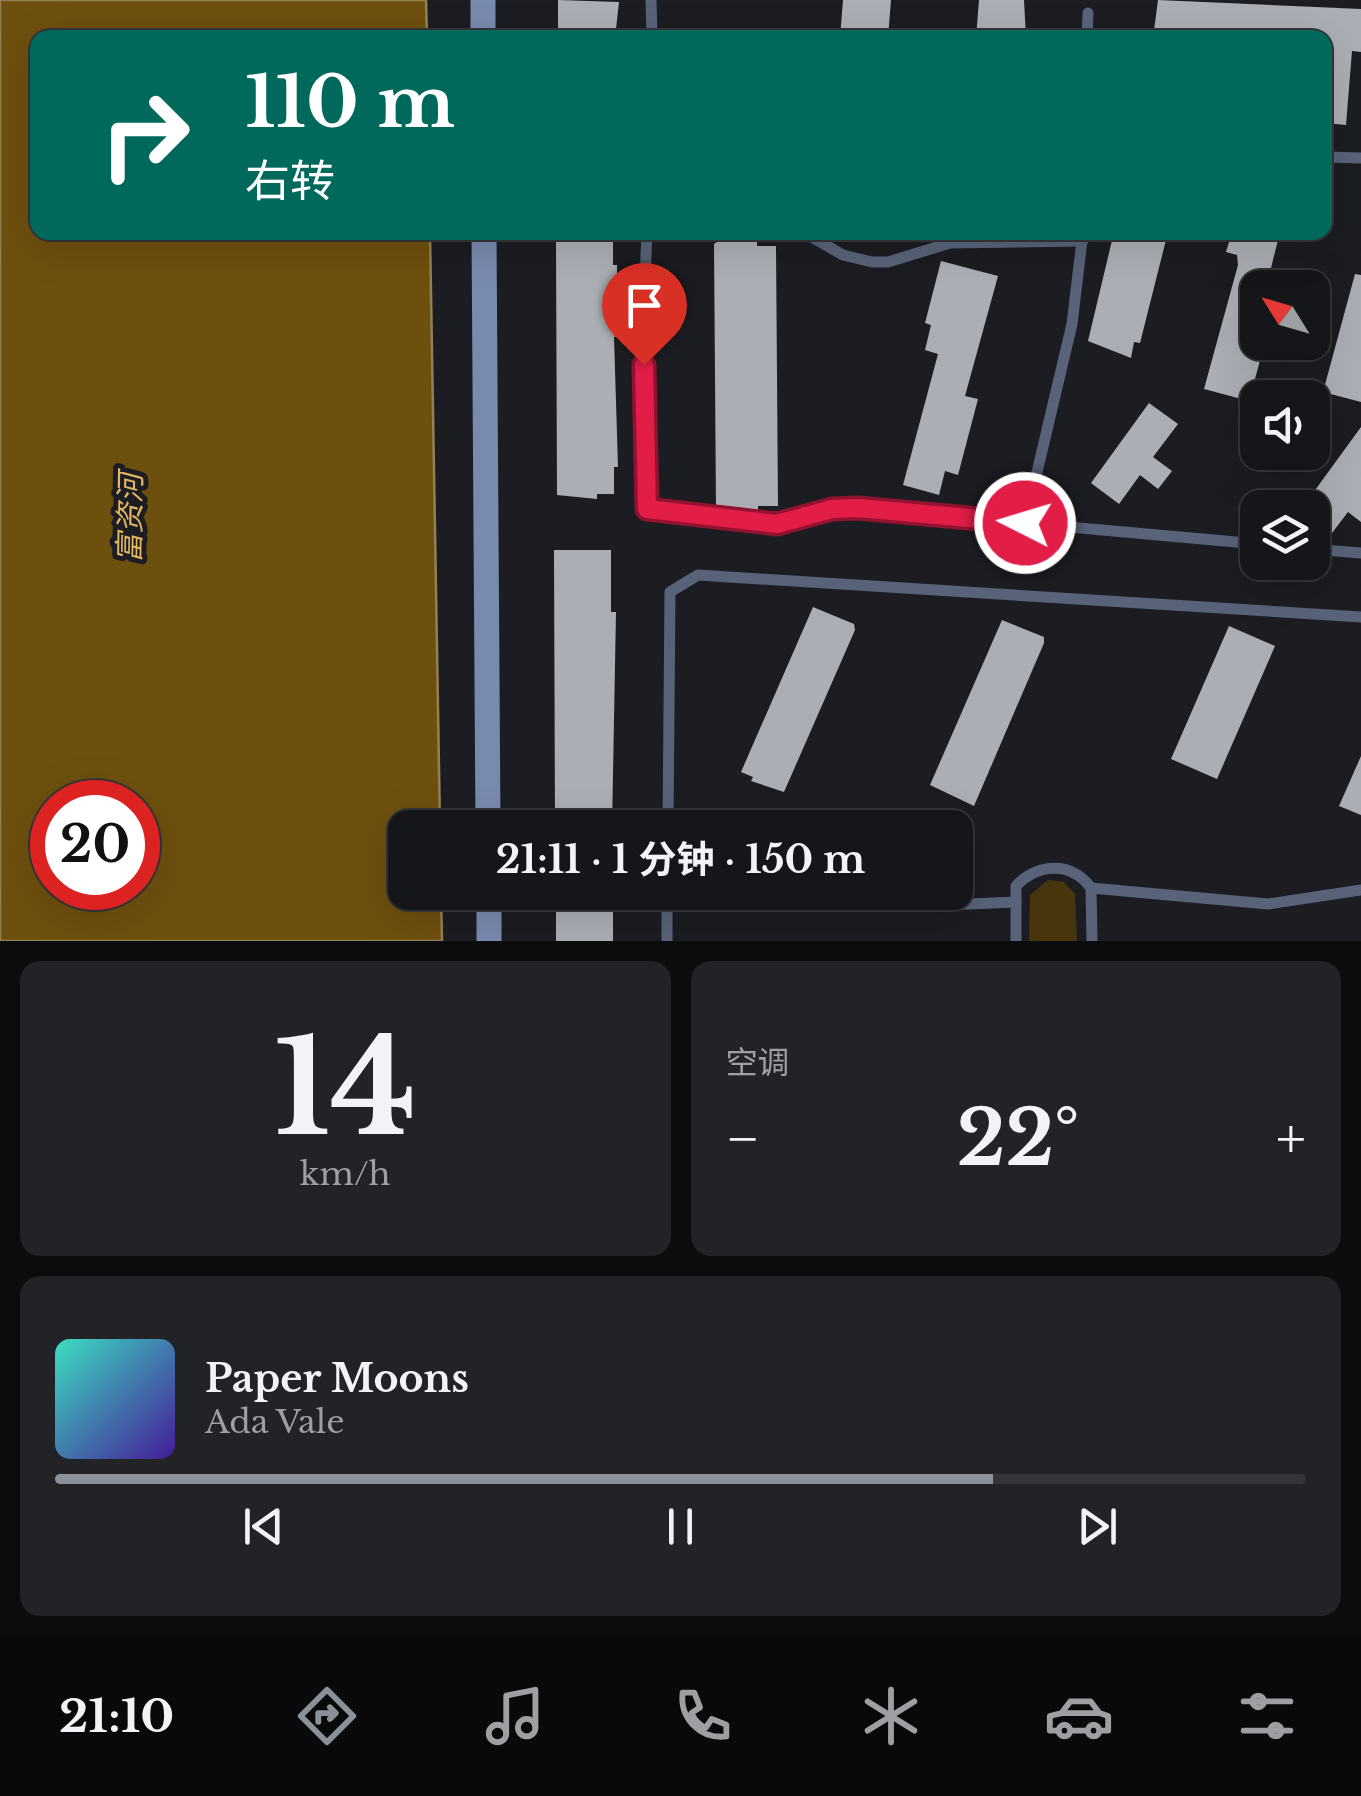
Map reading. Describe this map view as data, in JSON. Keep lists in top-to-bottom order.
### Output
{
  "water": ["富资河"],
  "north": "top left",
  "page": {
    "turn": ["110 m", "右转"],
    "limit": "20",
    "trip": "21:11 · 1 分钟 · 150 m",
    "tile": [
      ["14", "km/h"],
      "空调"
    ],
    "heat": ["−", "22°", "+"],
    "song": ["Paper Moons", "Ada Vale"],
    "tabs": "21:10"
  }
}
